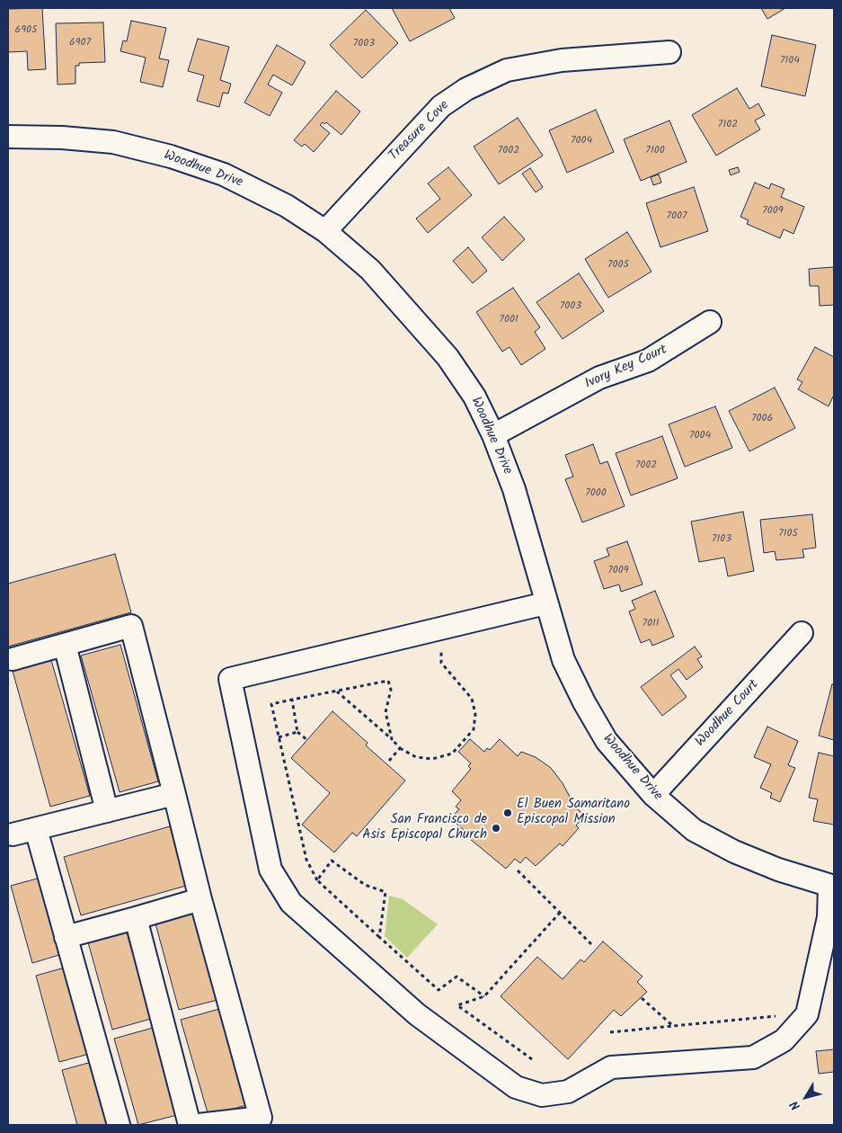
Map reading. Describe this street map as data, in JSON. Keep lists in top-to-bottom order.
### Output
{
  "streets": {
    "street": [
      "Treasure Cove",
      "Woodhue Drive",
      "Ivory Key Court",
      "Woodhue Court"
    ]
  },
  "crossings": [
    ["Treasure Cove", "Woodhue Drive"],
    ["Woodhue Drive", "Ivory Key Court"],
    ["Woodhue Drive", "Woodhue Court"]
  ],
  "places": ["El Buen Samaritano Episcopal Mission", "San Francisco de Asis Episcopal Church"],
  "house_numbers": [
    "6905",
    "6907",
    "7003",
    "7104",
    "7102",
    "7004",
    "7002",
    "7100",
    "7009",
    "7007",
    "7005",
    "7003",
    "7001",
    "7006",
    "7004",
    "7002",
    "7000",
    "7105",
    "7103",
    "7009",
    "7011"
  ],
  "north": "bottom left"
}
